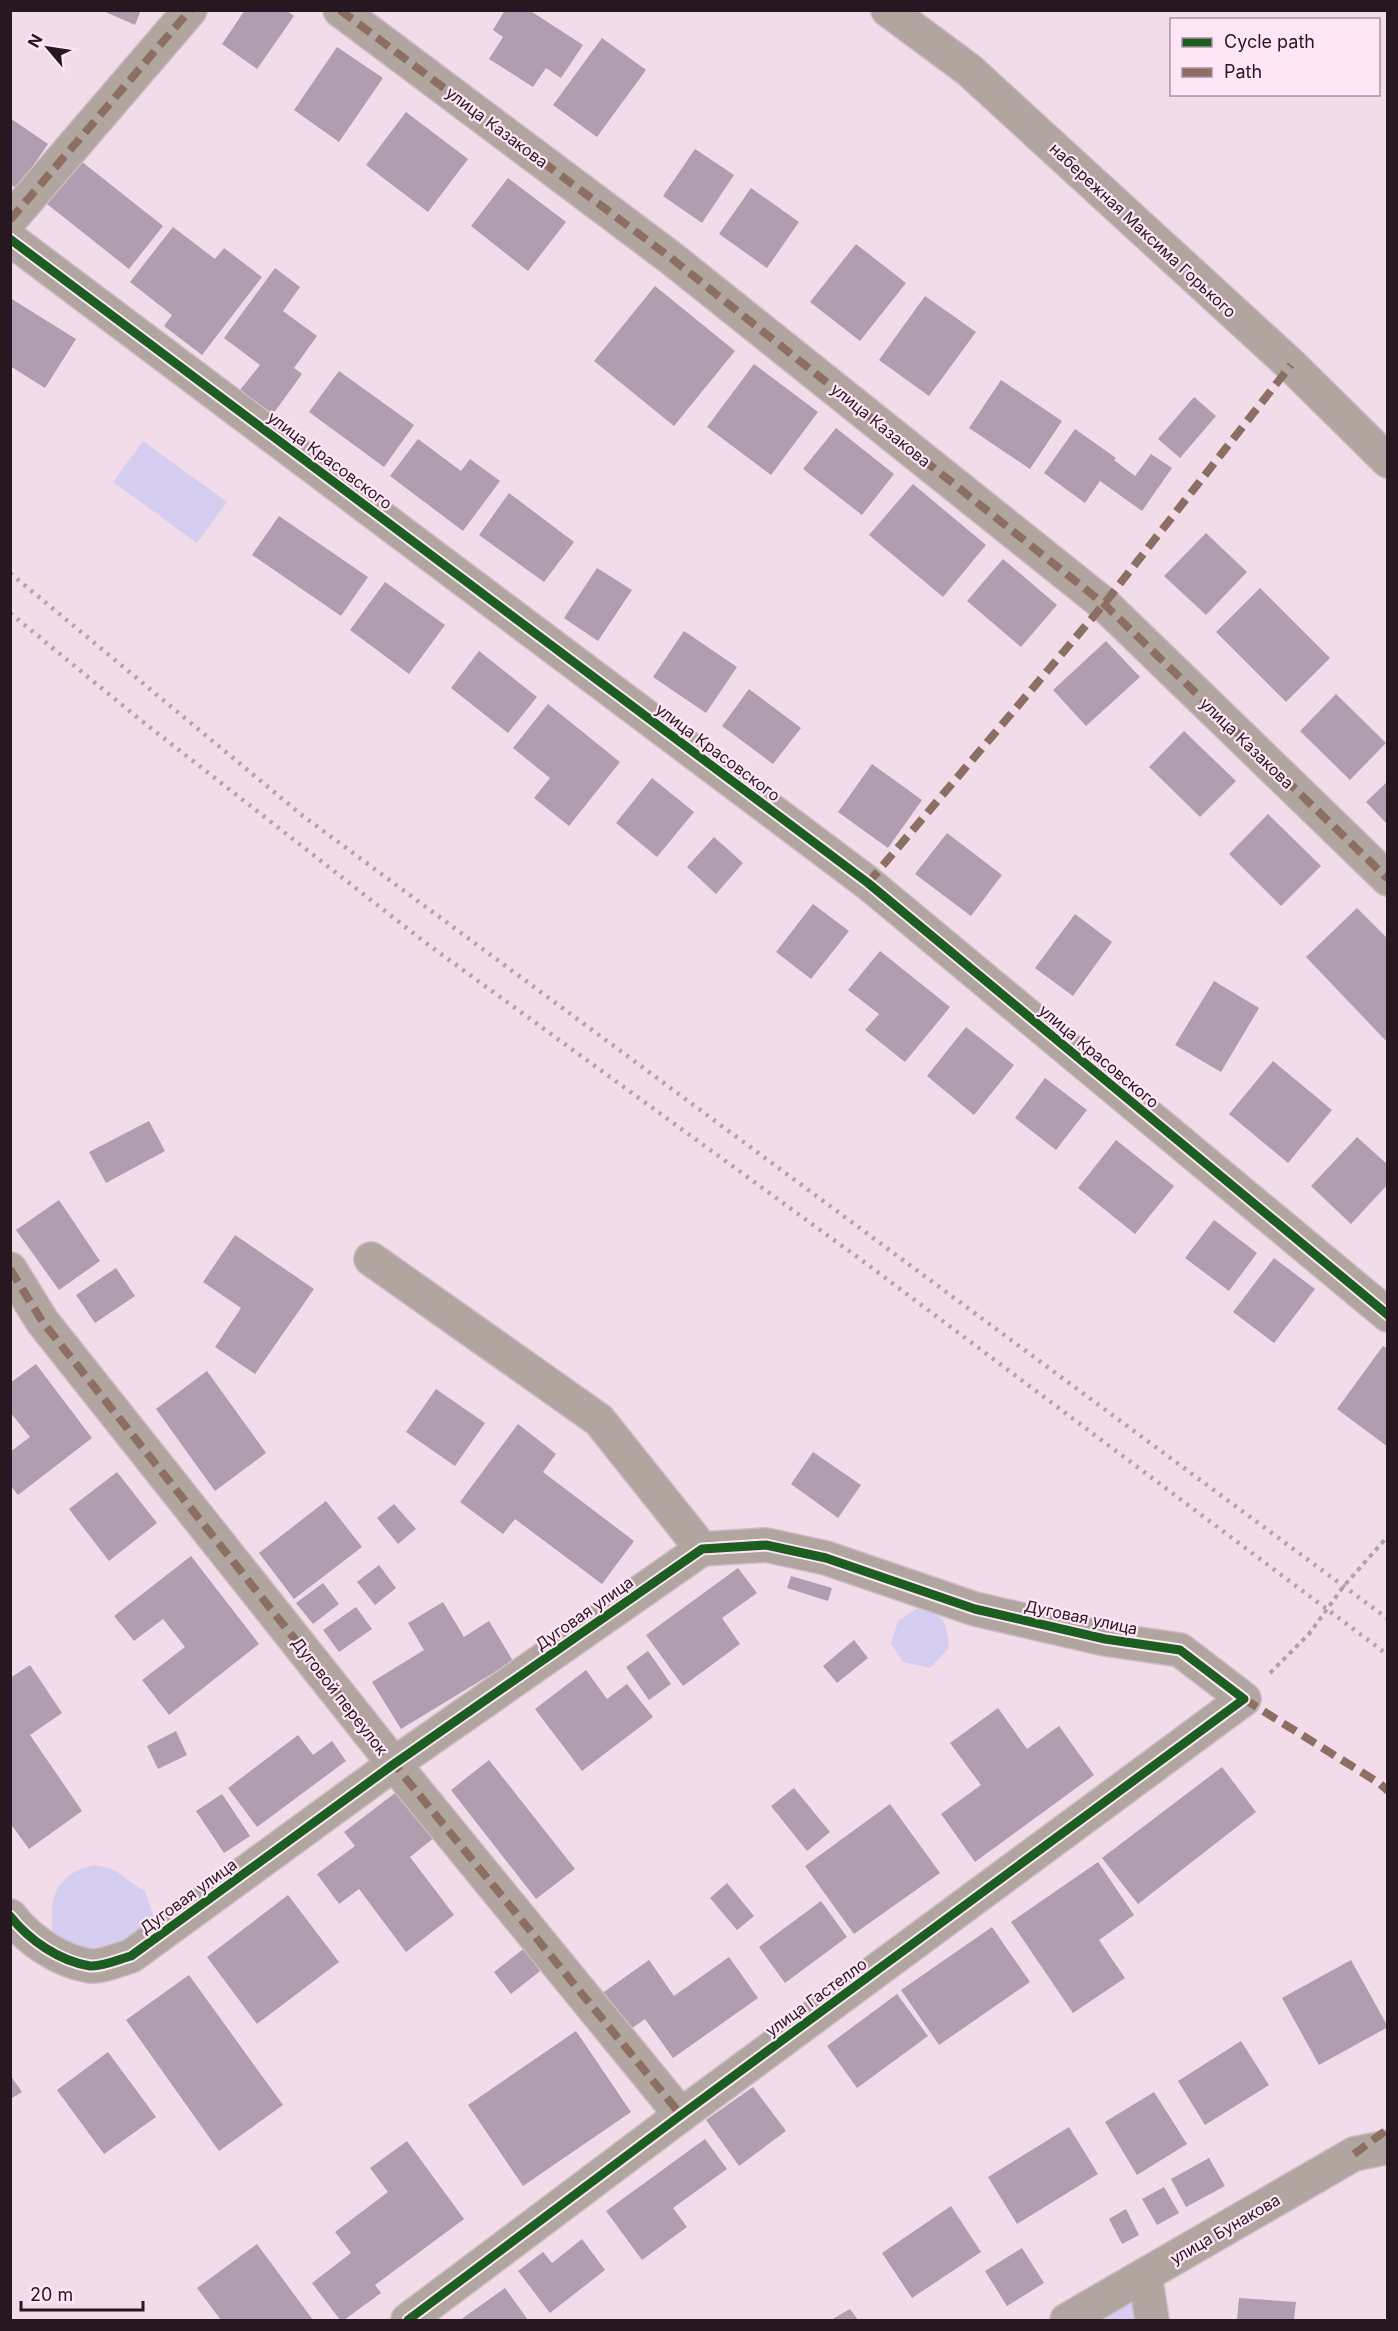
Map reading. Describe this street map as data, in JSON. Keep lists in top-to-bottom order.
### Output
{
  "streets": {
    "street": [
      "улица Казакова",
      "набережная Максима Горького",
      "улица Красовского",
      "Дуговая улица",
      "Дуговой переулок",
      "улица Гастелло",
      "улица Бунакова"
    ]
  },
  "crossings": [
    ["Дуговая улица", "Дуговой переулок"],
    ["Дуговая улица", "улица Гастелло"],
    ["Дуговой переулок", "улица Гастелло"]
  ],
  "legend": ["Cycle path", "Path"],
  "scale_bar": "20 m",
  "north": "top left"
}
